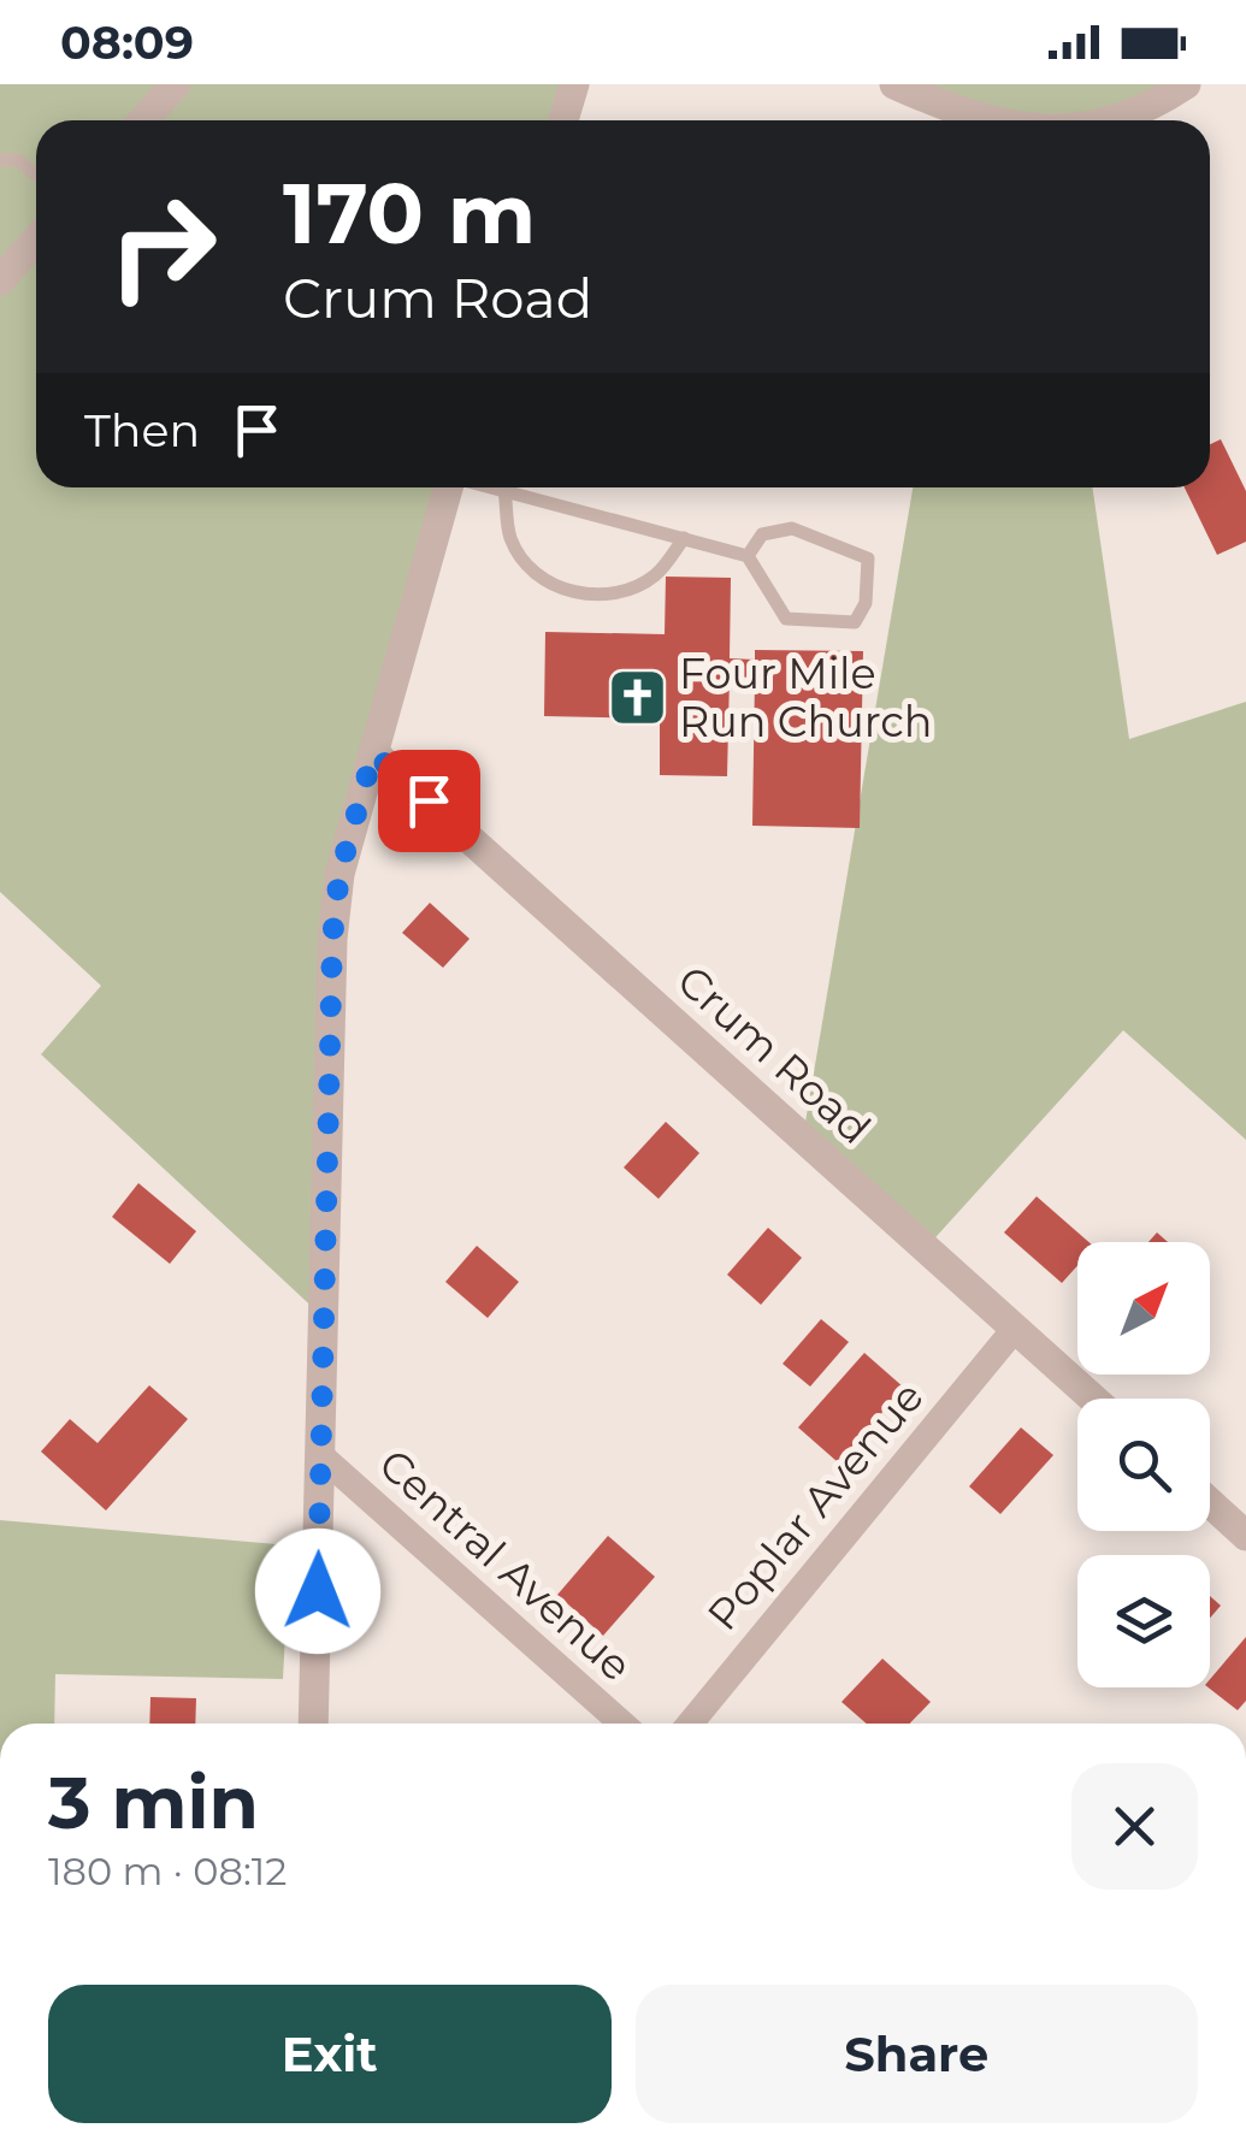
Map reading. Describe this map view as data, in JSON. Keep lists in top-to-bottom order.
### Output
{
  "streets": {
    "street": ["Crum Road", "Poplar Avenue", "Central Avenue"]
  },
  "crossings": [
    ["Crum Road", "Poplar Avenue"]
  ],
  "places": {
    "church": ["Four Mile Run Church"]
  },
  "north": "top right",
  "page": {
    "status": "08:09",
    "turn": ["170 m", "Crum Road"],
    "then": "Then",
    "heading": ["3 min", "180 m · 08:12"],
    "buttons": ["Exit", "Share"]
  }
}
